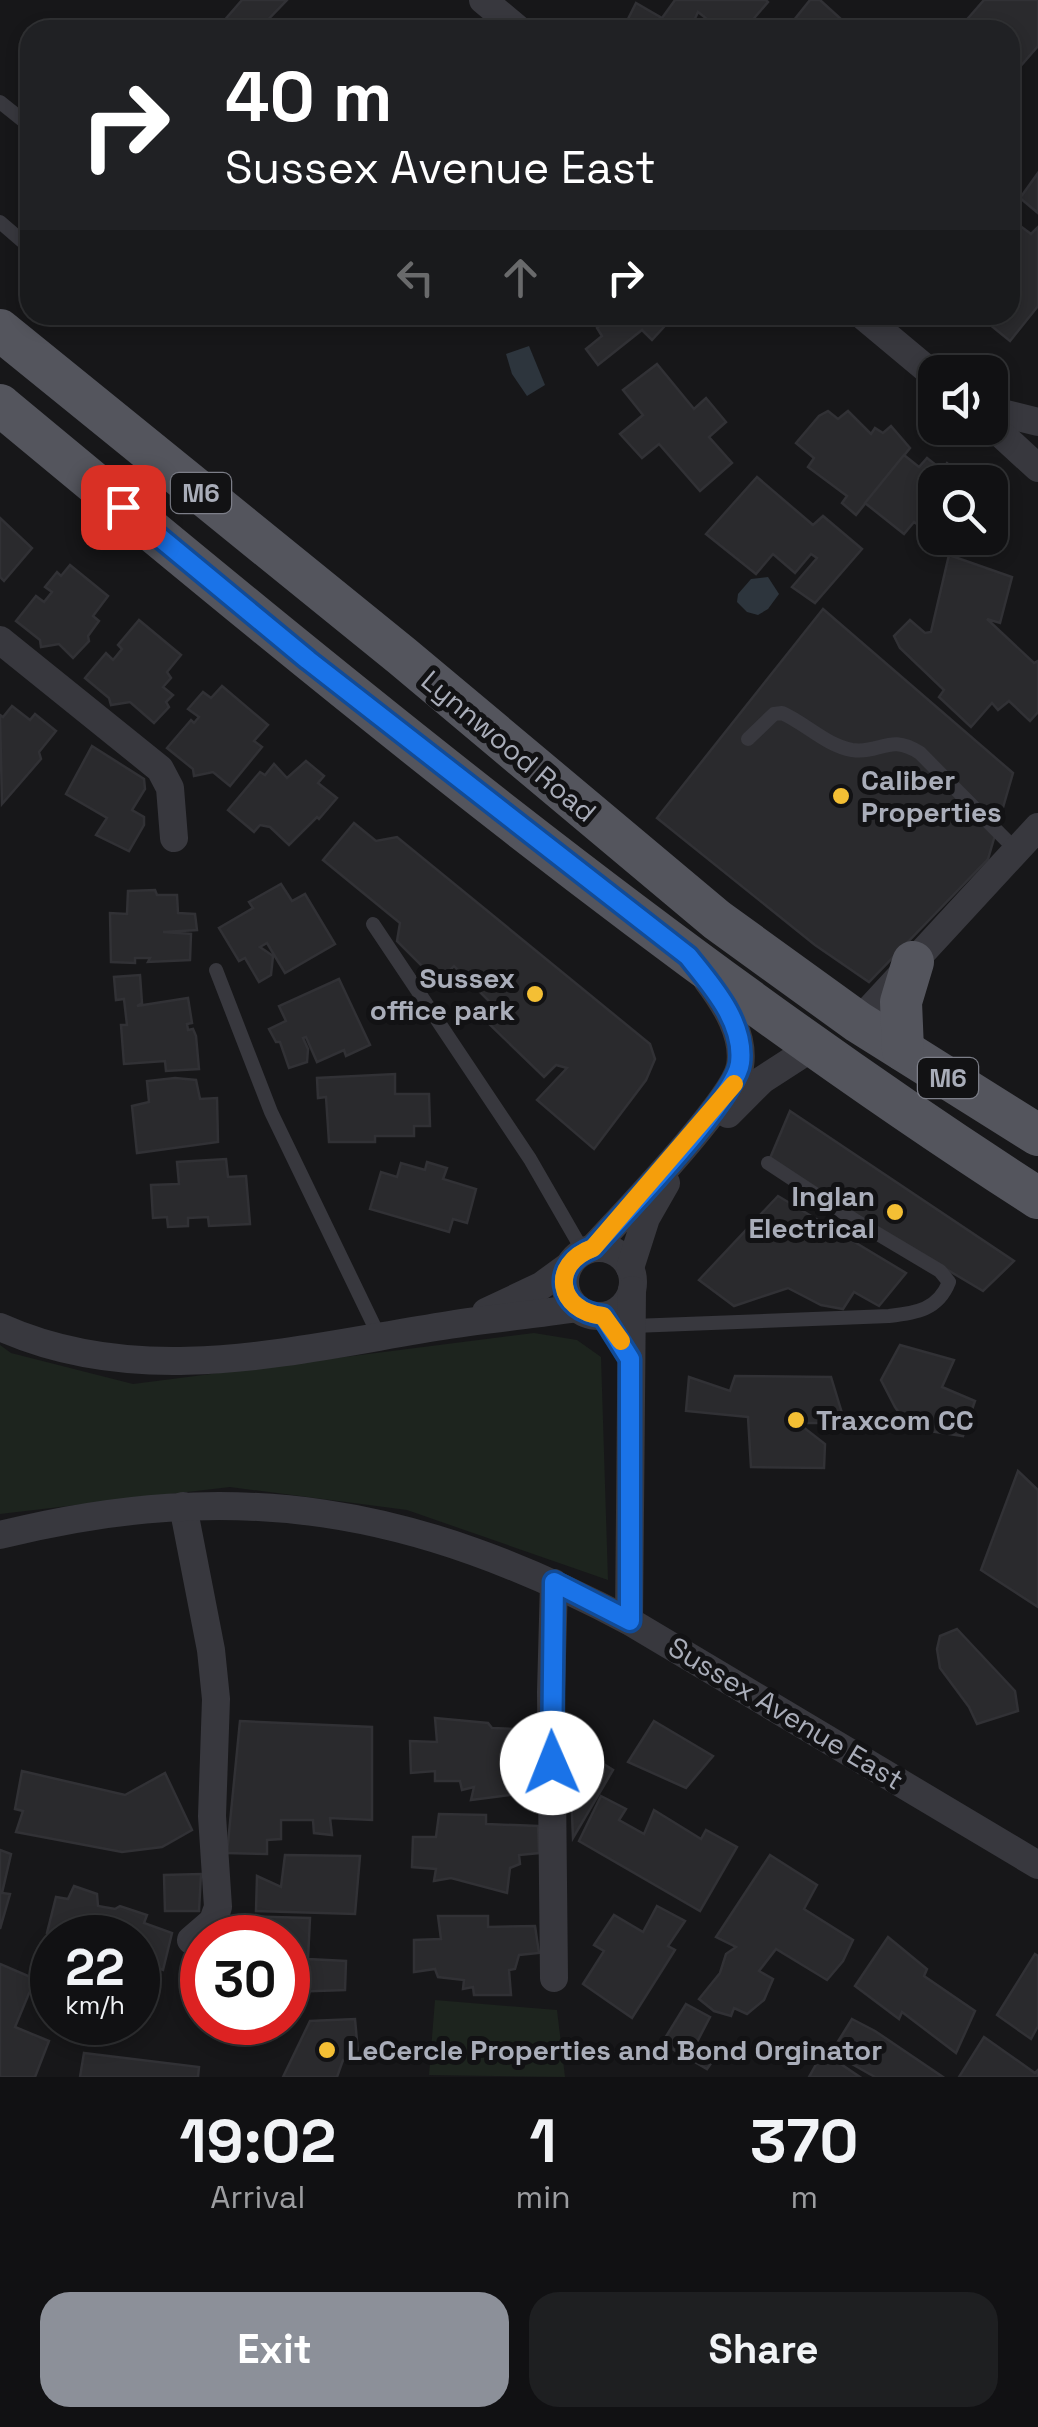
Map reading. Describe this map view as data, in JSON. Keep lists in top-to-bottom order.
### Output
{
  "streets": {
    "main road": ["M6", "Lynnwood Road"],
    "street": ["Sussex Avenue East"]
  },
  "places": [
    "Caliber Properties",
    "Sussex office park",
    "Inglan Electrical",
    "Traxcom CC",
    "LeCercle Properties and Bond Orginator"
  ],
  "page": {
    "turn": ["40 m", "Sussex Avenue East"],
    "speed": "22 km/h",
    "limit": "30",
    "eta": [
      "19:02",
      "Arrival",
      "1",
      "min",
      "370",
      "m"
    ],
    "buttons": ["Exit", "Share"]
  }
}
